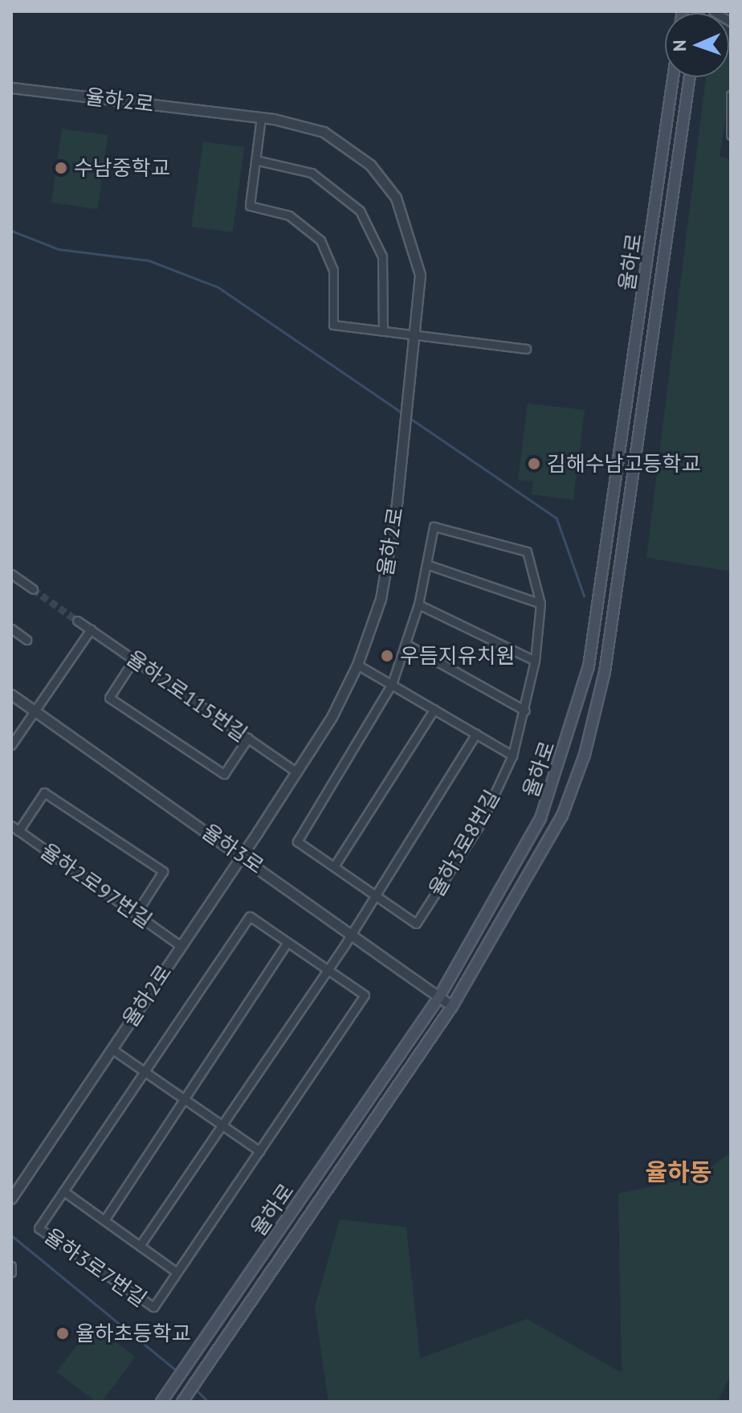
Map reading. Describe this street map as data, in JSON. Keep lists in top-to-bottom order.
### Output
{
  "streets": {
    "main road": ["율하로"],
    "street": [
      "율하2로",
      "율하2로115번길",
      "율하3로8번길",
      "율하3로",
      "율하2로97번길",
      "율하3로7번길"
    ]
  },
  "crossings": [
    ["율하2로", "율하2로115번길"],
    ["율하2로", "율하3로"],
    ["율하2로", "율하2로97번길"],
    ["율하로", "율하3로"]
  ],
  "districts": ["율하동"],
  "places": [
    "수남중학교",
    "김해수남고등학교",
    "우듬지유치원",
    "율하초등학교"
  ],
  "north": "left"
}
